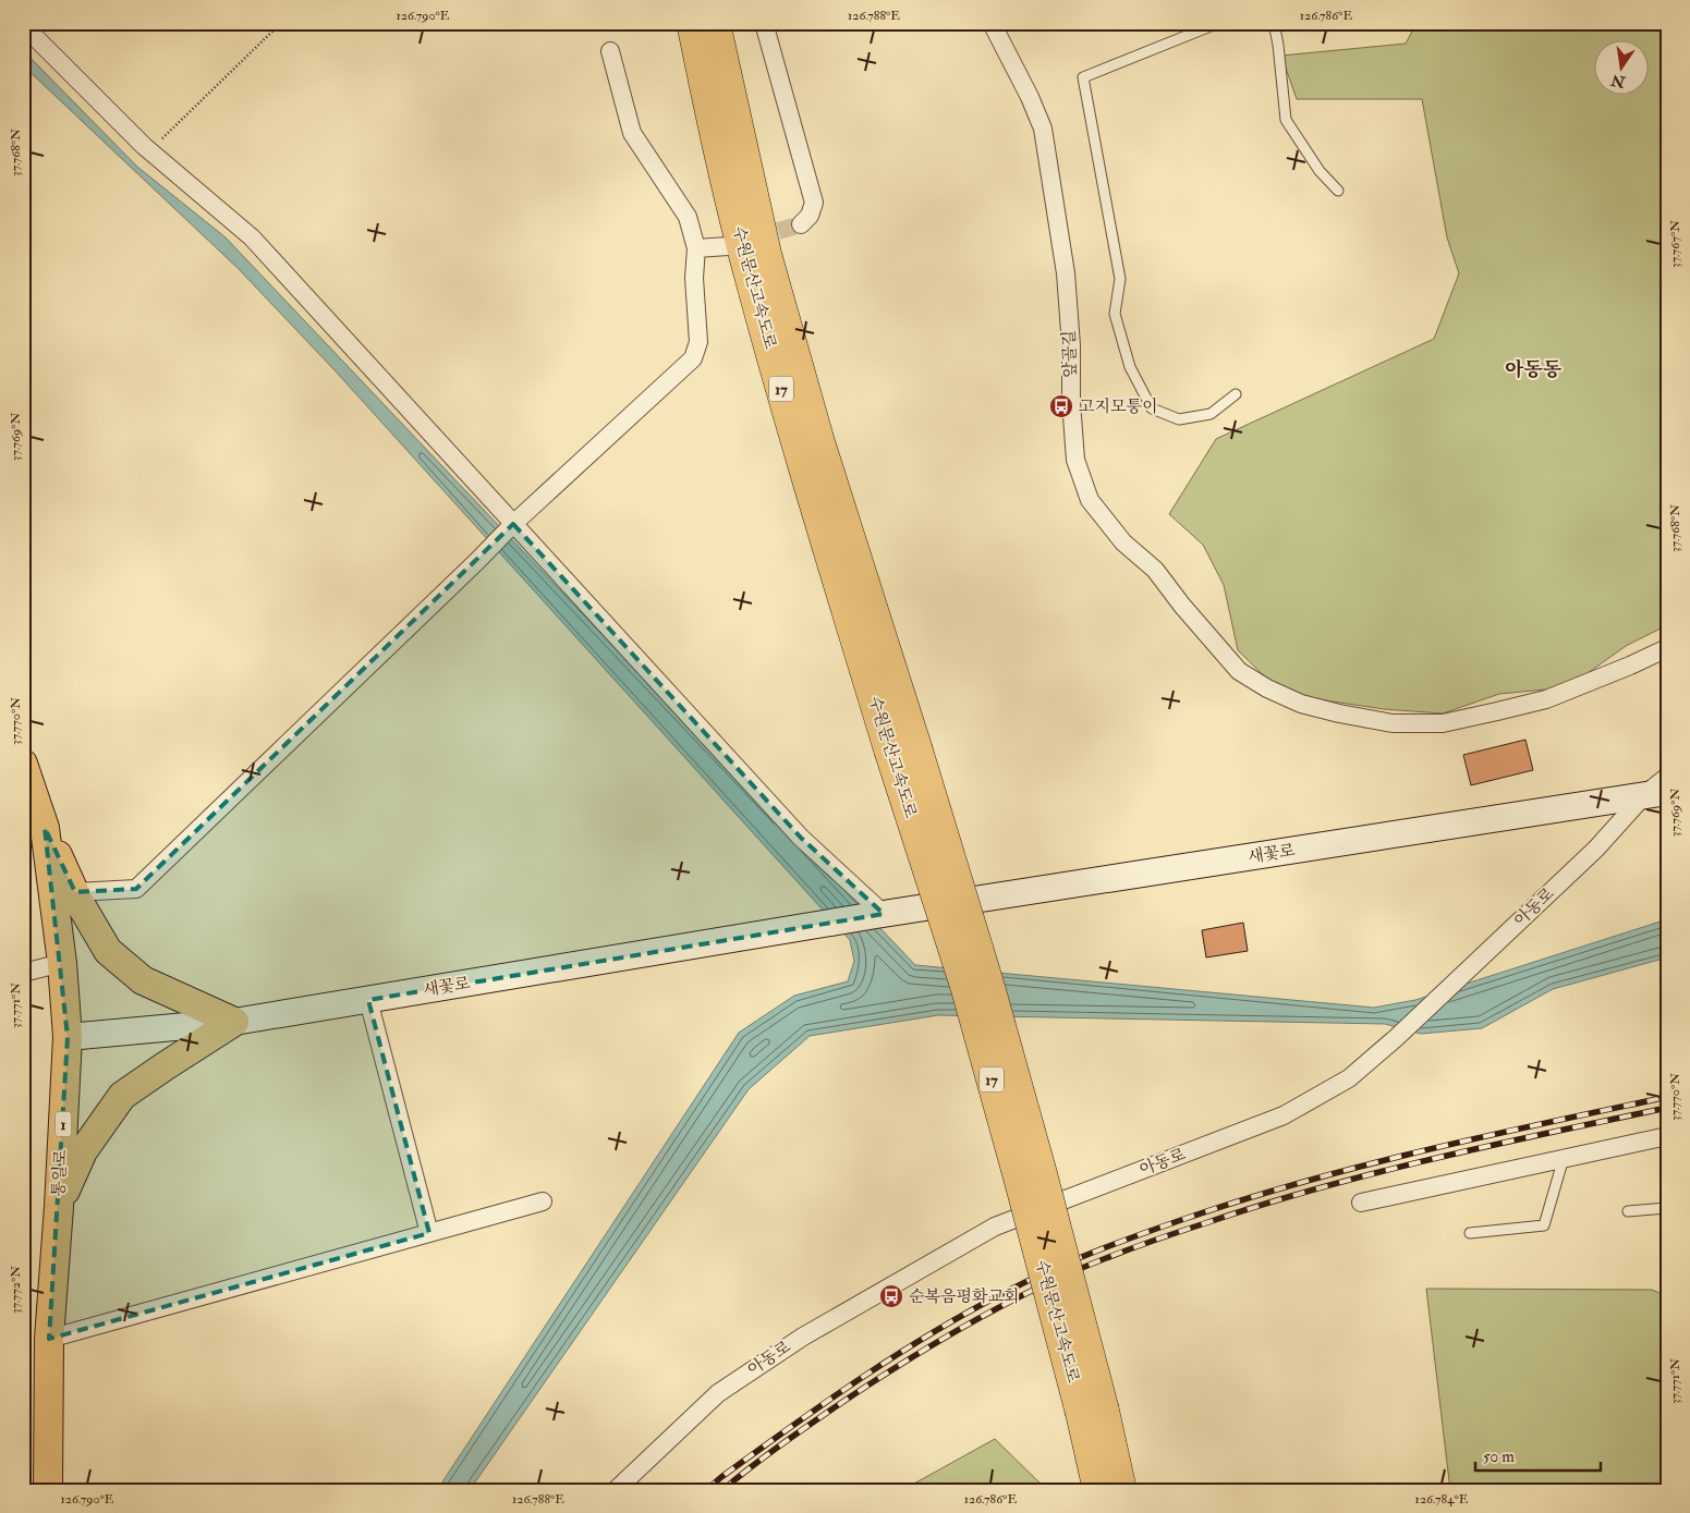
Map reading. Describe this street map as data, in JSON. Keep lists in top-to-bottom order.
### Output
{
  "streets": {
    "highway": ["수원문산고속도로", "17"],
    "main road": ["1", "통일로"],
    "street": ["앞골길", "새꽃로", "아동로"]
  },
  "crossings": [
    ["새꽃로", "아동로"],
    ["새꽃로", "통일로"]
  ],
  "districts": ["아동동"],
  "places": {
    "bus stop": ["고지모퉁이", "순복음평화교회"]
  },
  "scale_bar": "50 m",
  "north": "bottom",
  "coordinates": [
    "126.790°E",
    "126.788°E",
    "126.786°E",
    "37.768°N",
    "37.767°N",
    "37.769°N",
    "37.770°N",
    "37.771°N",
    "37.772°N",
    "126.784°E"
  ]
}
